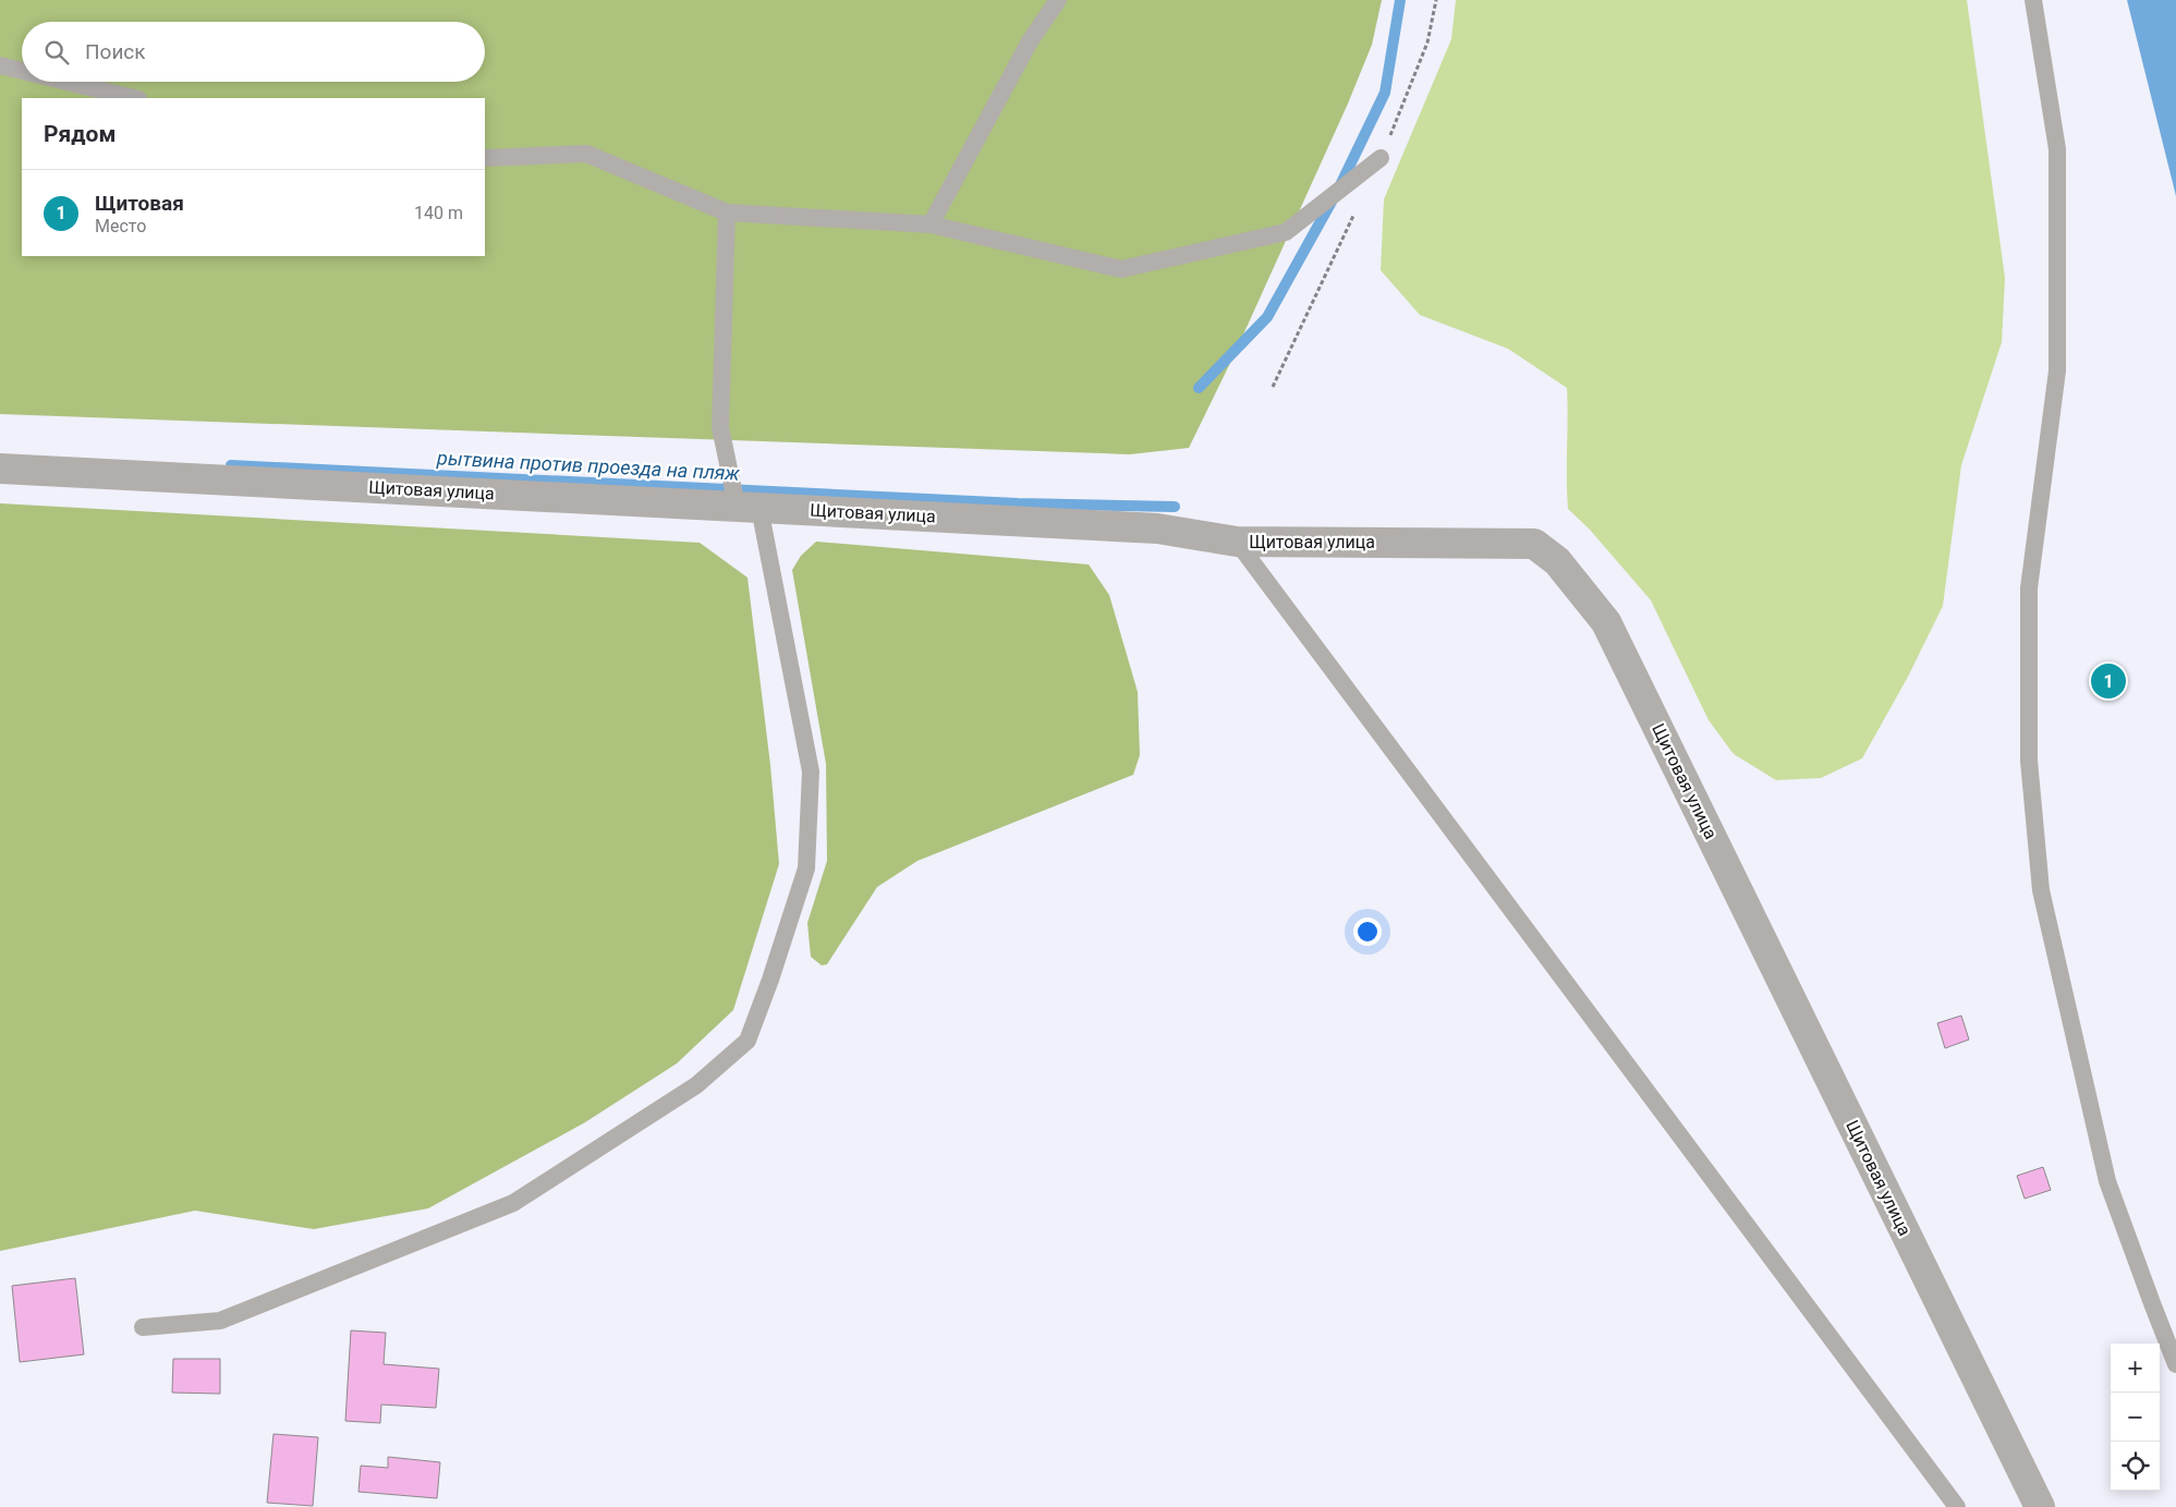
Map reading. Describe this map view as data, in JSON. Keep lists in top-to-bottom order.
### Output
{
  "streets": {
    "street": ["Щитовая улица"]
  },
  "water": ["рытвина против проезда на пляж"],
  "page": {
    "search": "Поиск",
    "heading": "Рядом",
    "list": [
      {
        "mark": "1",
        "name": "Щитовая",
        "note": "Место",
        "value": "140 m"
      }
    ],
    "pins": "1",
    "map_buttons": ["+", "−"]
  }
}
